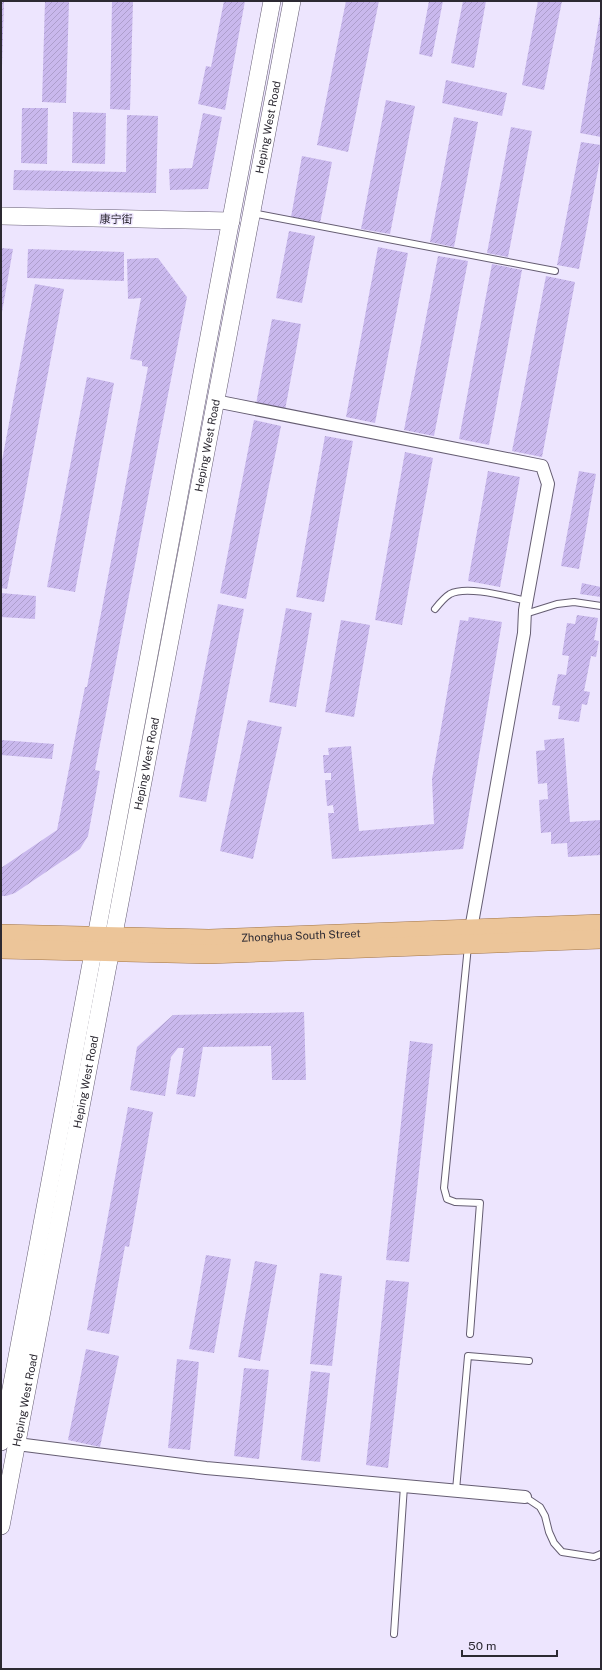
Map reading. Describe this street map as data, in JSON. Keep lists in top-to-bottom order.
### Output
{
  "streets": {
    "main road": ["Heping West Road", "康宁街", "Zhonghua South Street"]
  },
  "crossings": [
    ["Heping West Road", "康宁街"],
    ["Heping West Road", "Zhonghua South Street"]
  ],
  "scale_bar": "50 m"
}
